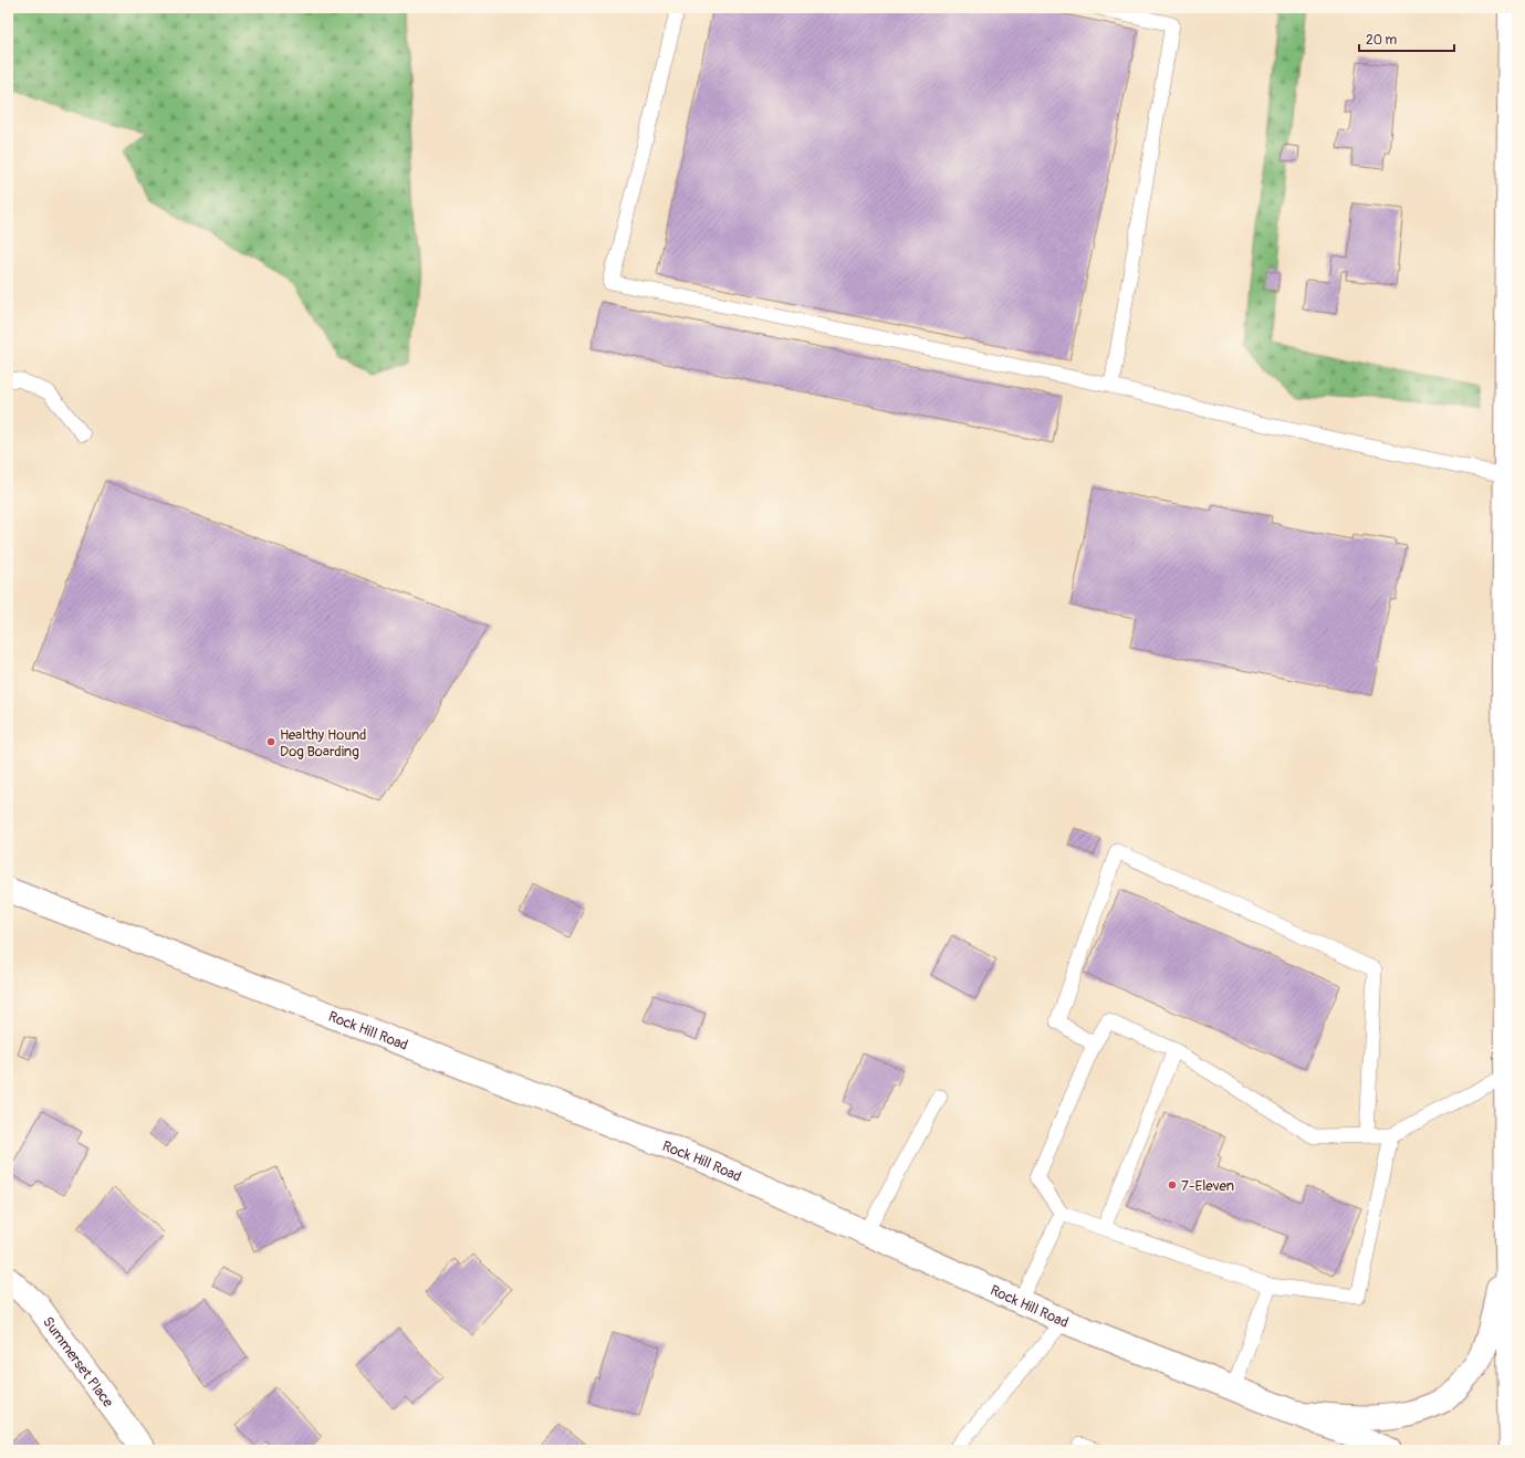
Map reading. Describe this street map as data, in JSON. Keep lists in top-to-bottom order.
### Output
{
  "streets": {
    "main road": ["Rock Hill Road", "Summerset Place"]
  },
  "places": ["Healthy Hound Dog Boarding", "7-Eleven"],
  "scale_bar": "20 m"
}
